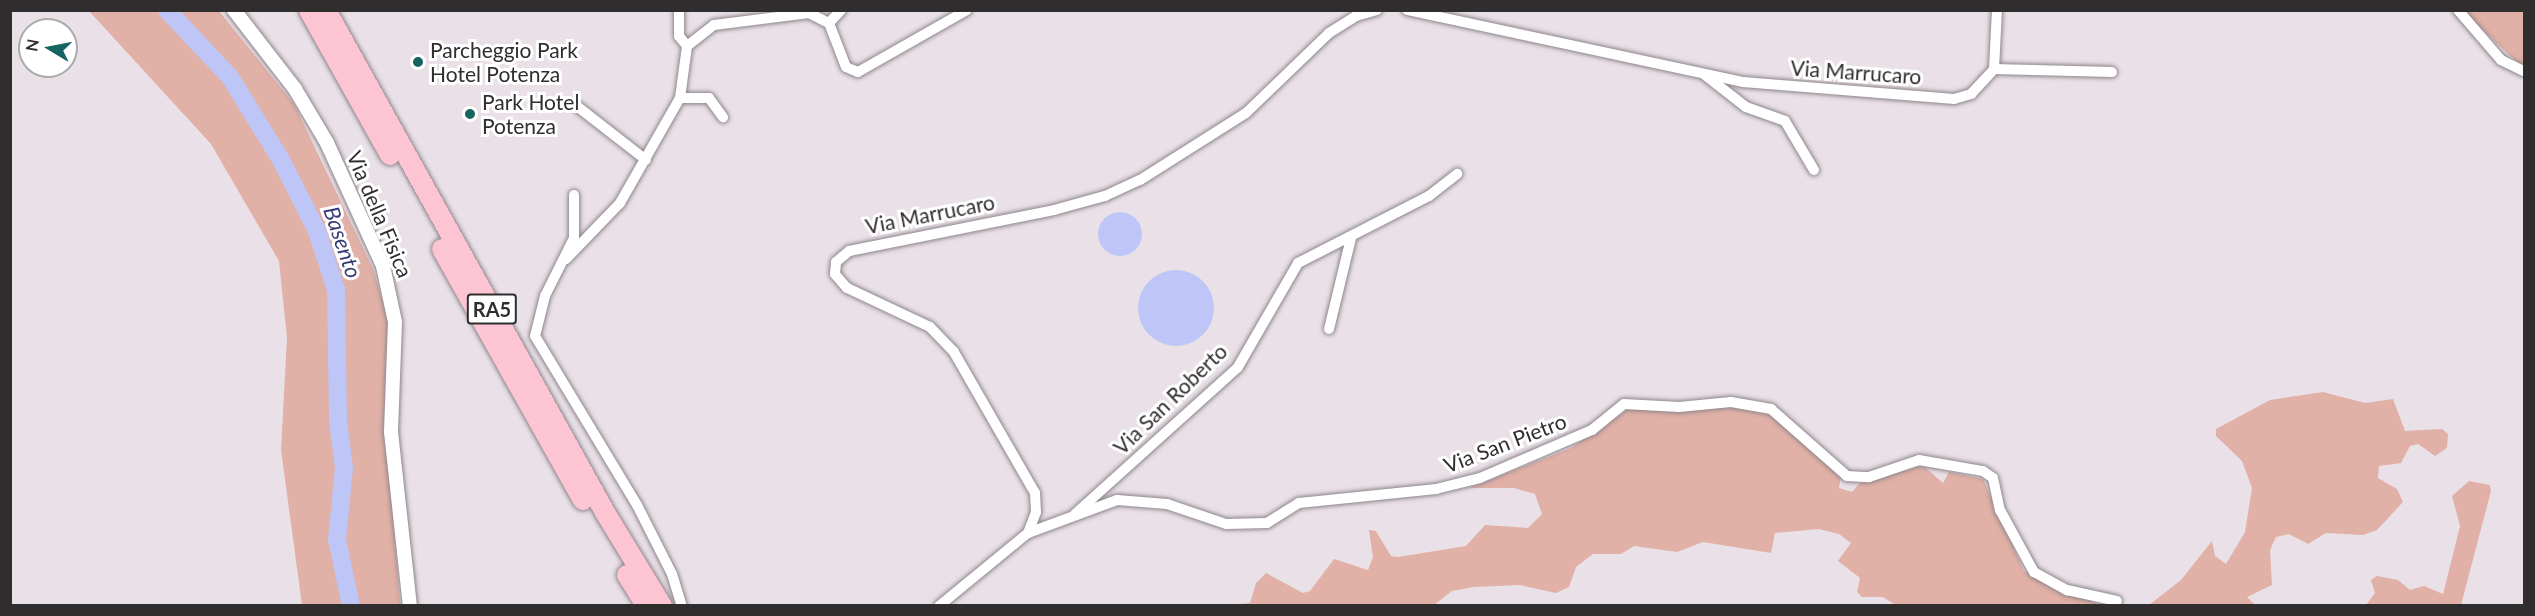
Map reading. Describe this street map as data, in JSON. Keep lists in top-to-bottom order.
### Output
{
  "streets": {
    "highway": ["RA5"],
    "street": [
      "Via Marrucaro",
      "Via della Fisica",
      "Via San Roberto",
      "Via San Pietro"
    ]
  },
  "crossings": [
    ["Via Marrucaro", "Via San Pietro"],
    ["Via San Roberto", "Via San Pietro"]
  ],
  "water": ["Basento"],
  "places": ["Parcheggio Park Hotel Potenza", "Park Hotel Potenza"],
  "north": "left"
}
